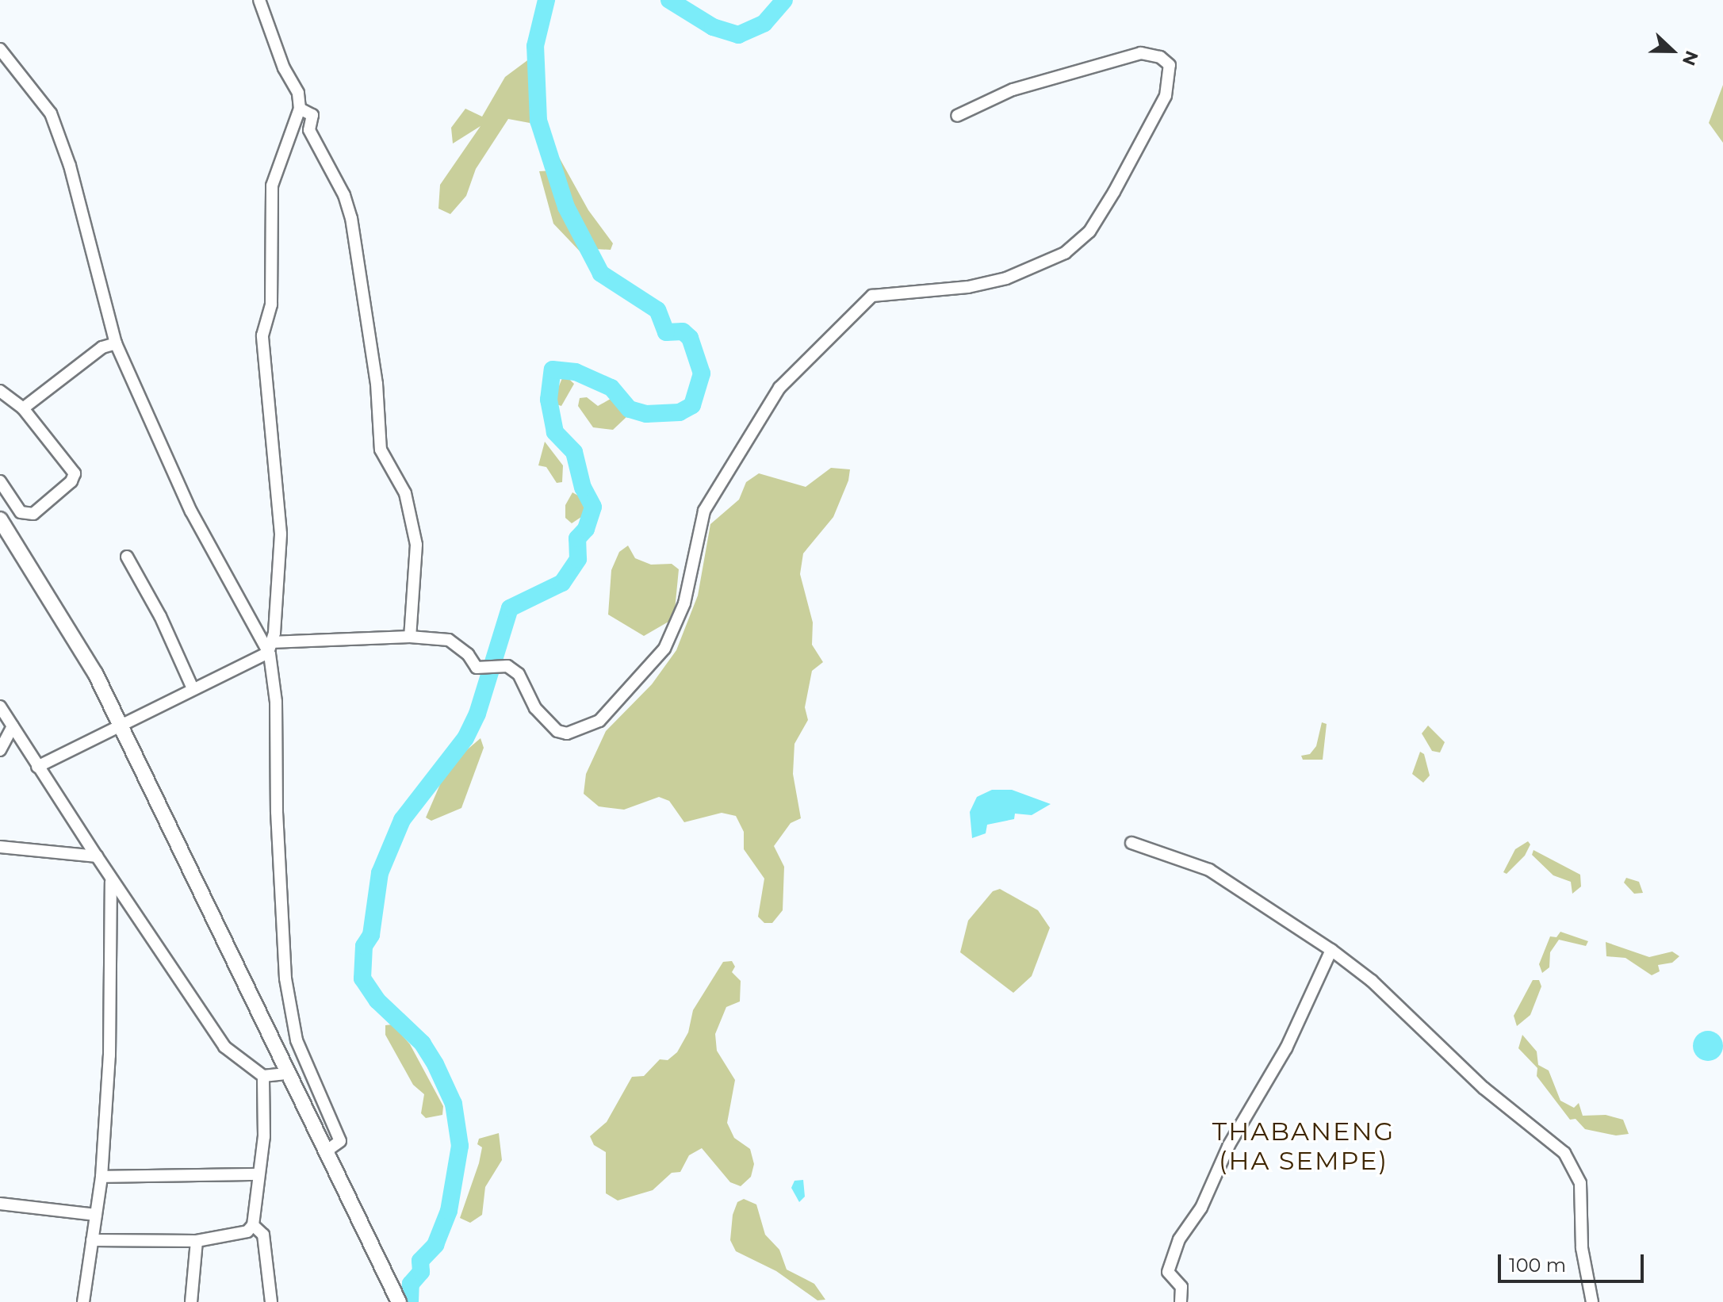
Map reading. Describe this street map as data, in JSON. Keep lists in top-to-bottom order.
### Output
{
  "districts": ["THABANENG (HA SEMPE)"],
  "scale_bar": "100 m",
  "north": "right"
}
